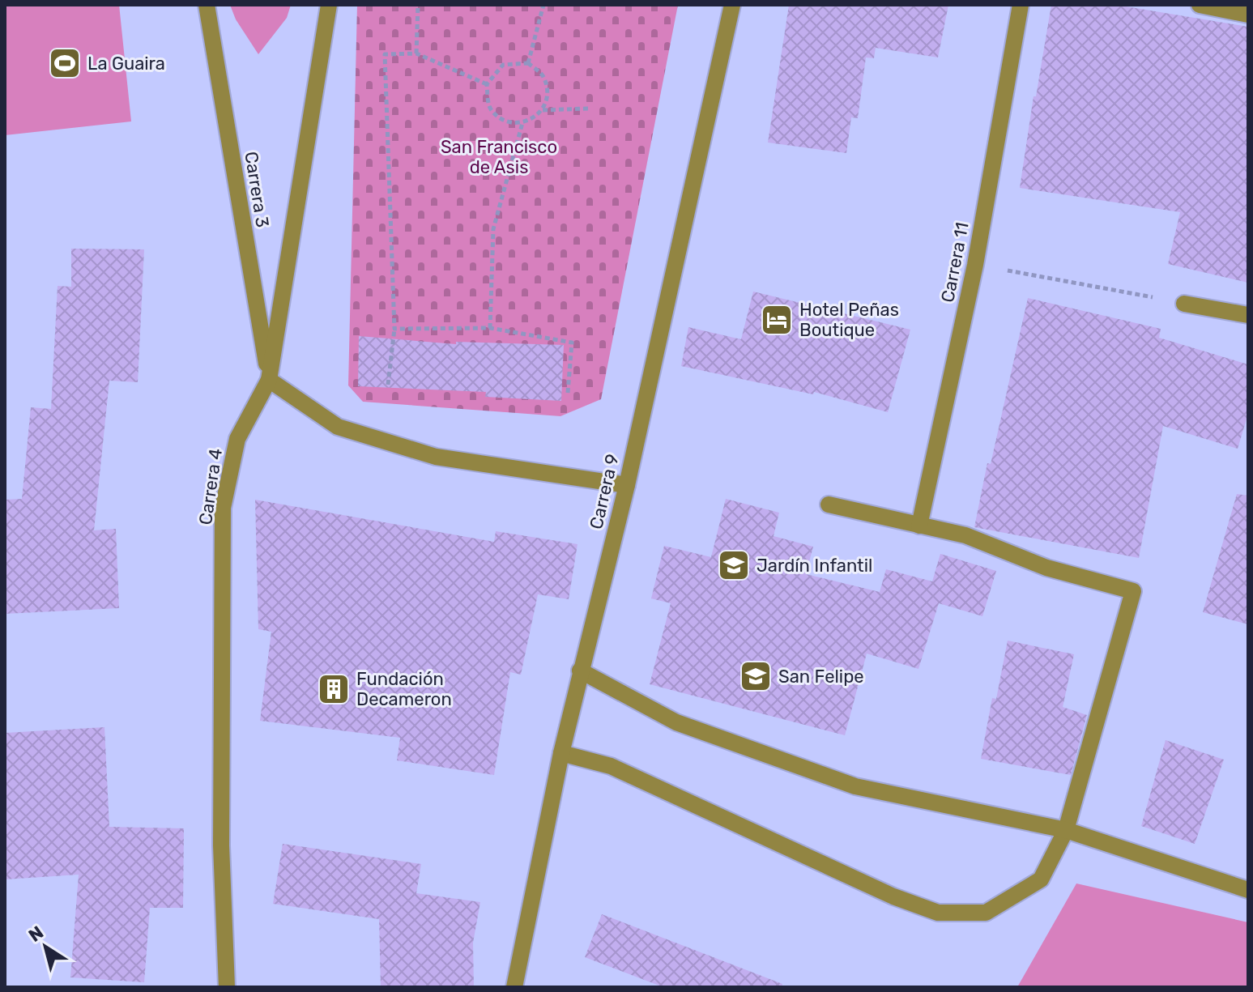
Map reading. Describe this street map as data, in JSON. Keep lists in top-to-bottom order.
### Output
{
  "streets": {
    "street": [
      "Carrera 3",
      "Carrera 11",
      "Carrera 4",
      "Carrera 9"
    ]
  },
  "crossings": [
    ["Carrera 3", "Carrera 4"]
  ],
  "parks": ["San Francisco de Asis"],
  "places": {
    "sports": ["La Guaira"],
    "hotel": ["Hotel Peñas Boutique"],
    "school or university": ["Jardín Infantil", "San Felipe"],
    "building": ["Fundación Decameron"]
  },
  "north": "top left"
}
